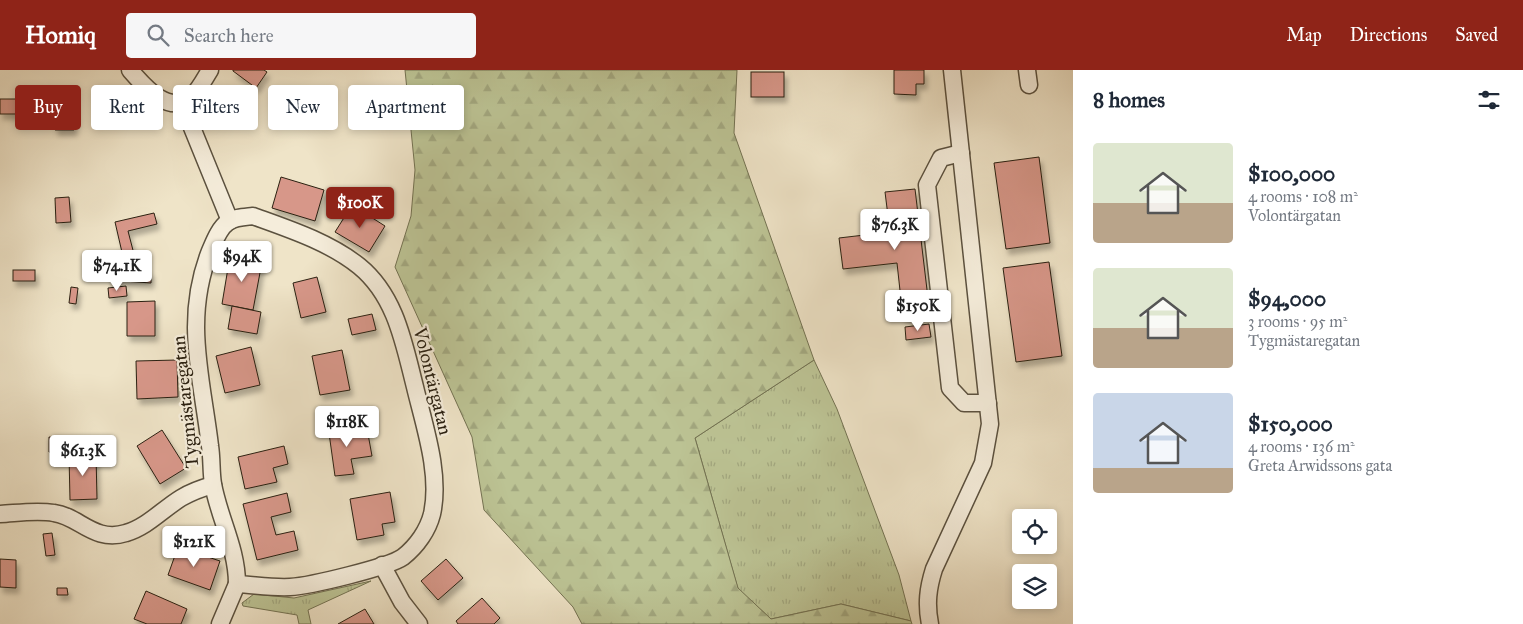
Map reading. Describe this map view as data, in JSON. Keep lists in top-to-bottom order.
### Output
{
  "streets": {
    "street": ["Volontärgatan", "Tygmästaregatan"]
  },
  "crossings": [
    ["Volontärgatan", "Tygmästaregatan"]
  ],
  "page": {
    "header": "Homiq",
    "search": "Search here",
    "nav": ["Map", "Directions", "Saved"],
    "heading": "8 homes",
    "chip": [
      "Buy",
      "Rent",
      "Filters",
      "New",
      "Apartment"
    ],
    "list": [
      {
        "name": "$100,000",
        "note": "4 rooms · 108 m² · Volontärgatan"
      },
      {
        "name": "$94,000",
        "note": "3 rooms · 95 m² · Tygmästaregatan"
      },
      {
        "name": "$150,000",
        "note": "4 rooms · 136 m² · Greta Arwidssons gata"
      }
    ],
    "price": [
      "$100K",
      "$76.3K",
      "$94K",
      "$74.1K",
      "$150K",
      "$118K",
      "$61.3K",
      "$121K"
    ]
  }
}
